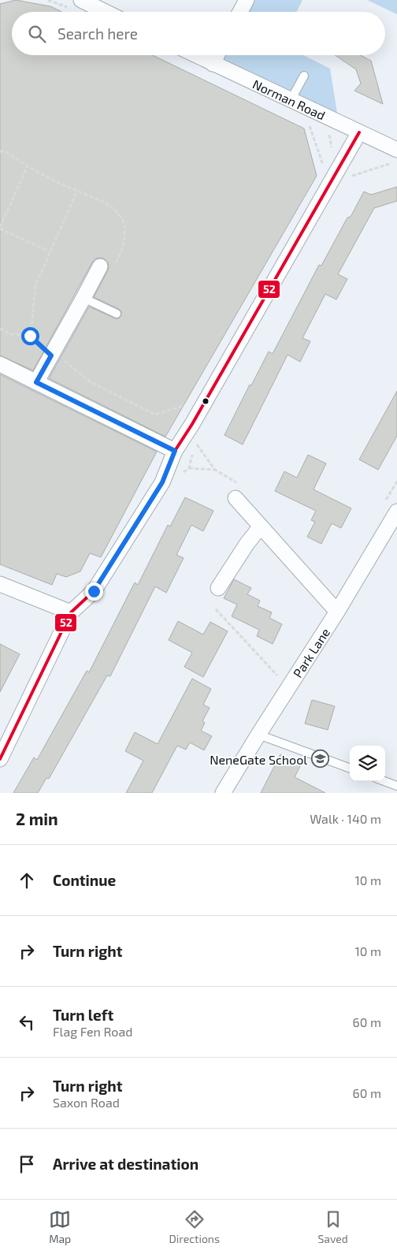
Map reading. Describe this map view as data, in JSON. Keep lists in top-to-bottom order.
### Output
{
  "streets": {
    "street": ["Norman Road", "Park Lane"]
  },
  "places": {
    "school or university": ["NeneGate School"]
  },
  "lines": ["transit line 52"],
  "page": {
    "search": "Search here",
    "heading": ["2 min", "Walk · 140 m"],
    "list": [
      ["Continue", "10 m"],
      ["Turn right", "10 m"],
      ["Turn left", "Flag Fen Road", "60 m"],
      ["Turn right", "Saxon Road", "60 m"],
      "Arrive at destination"
    ],
    "nav": ["Map", "Directions", "Saved"]
  }
}
